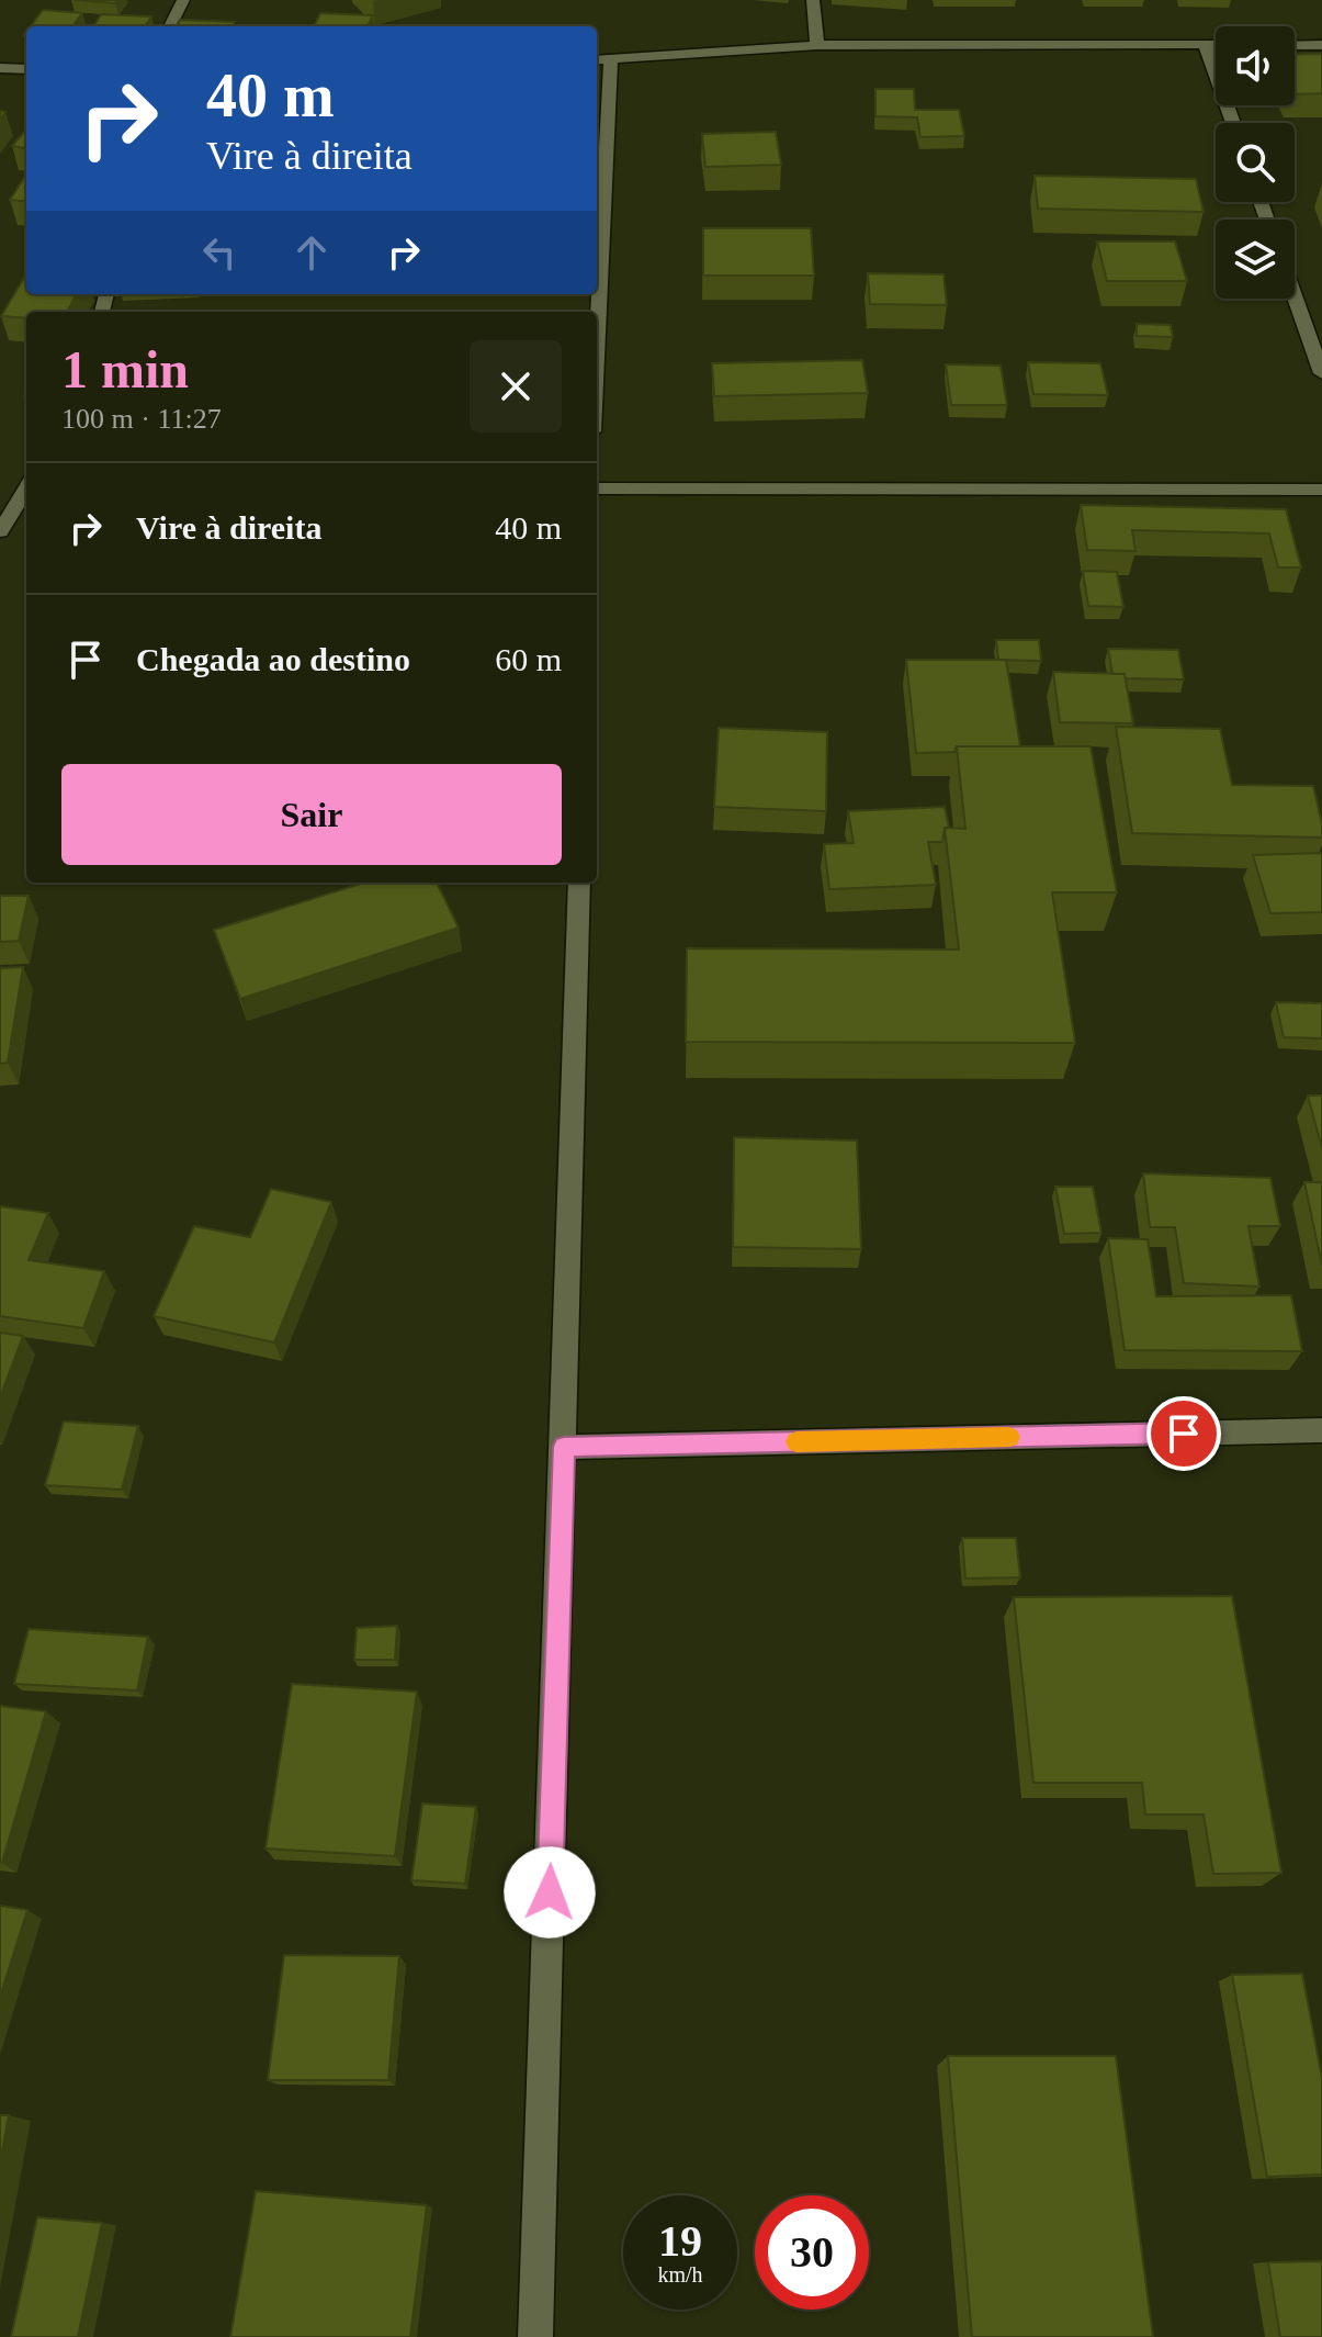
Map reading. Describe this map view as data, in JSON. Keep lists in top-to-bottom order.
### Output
{
  "page": {
    "turn": ["40 m", "Vire à direita"],
    "heading": ["1 min", "100 m · 11:27"],
    "list": [
      {
        "name": "Vire à direita",
        "value": "40 m"
      },
      {
        "name": "Chegada ao destino",
        "value": "60 m"
      }
    ],
    "buttons": "Sair",
    "speed": "19 km/h",
    "limit": "30"
  }
}
